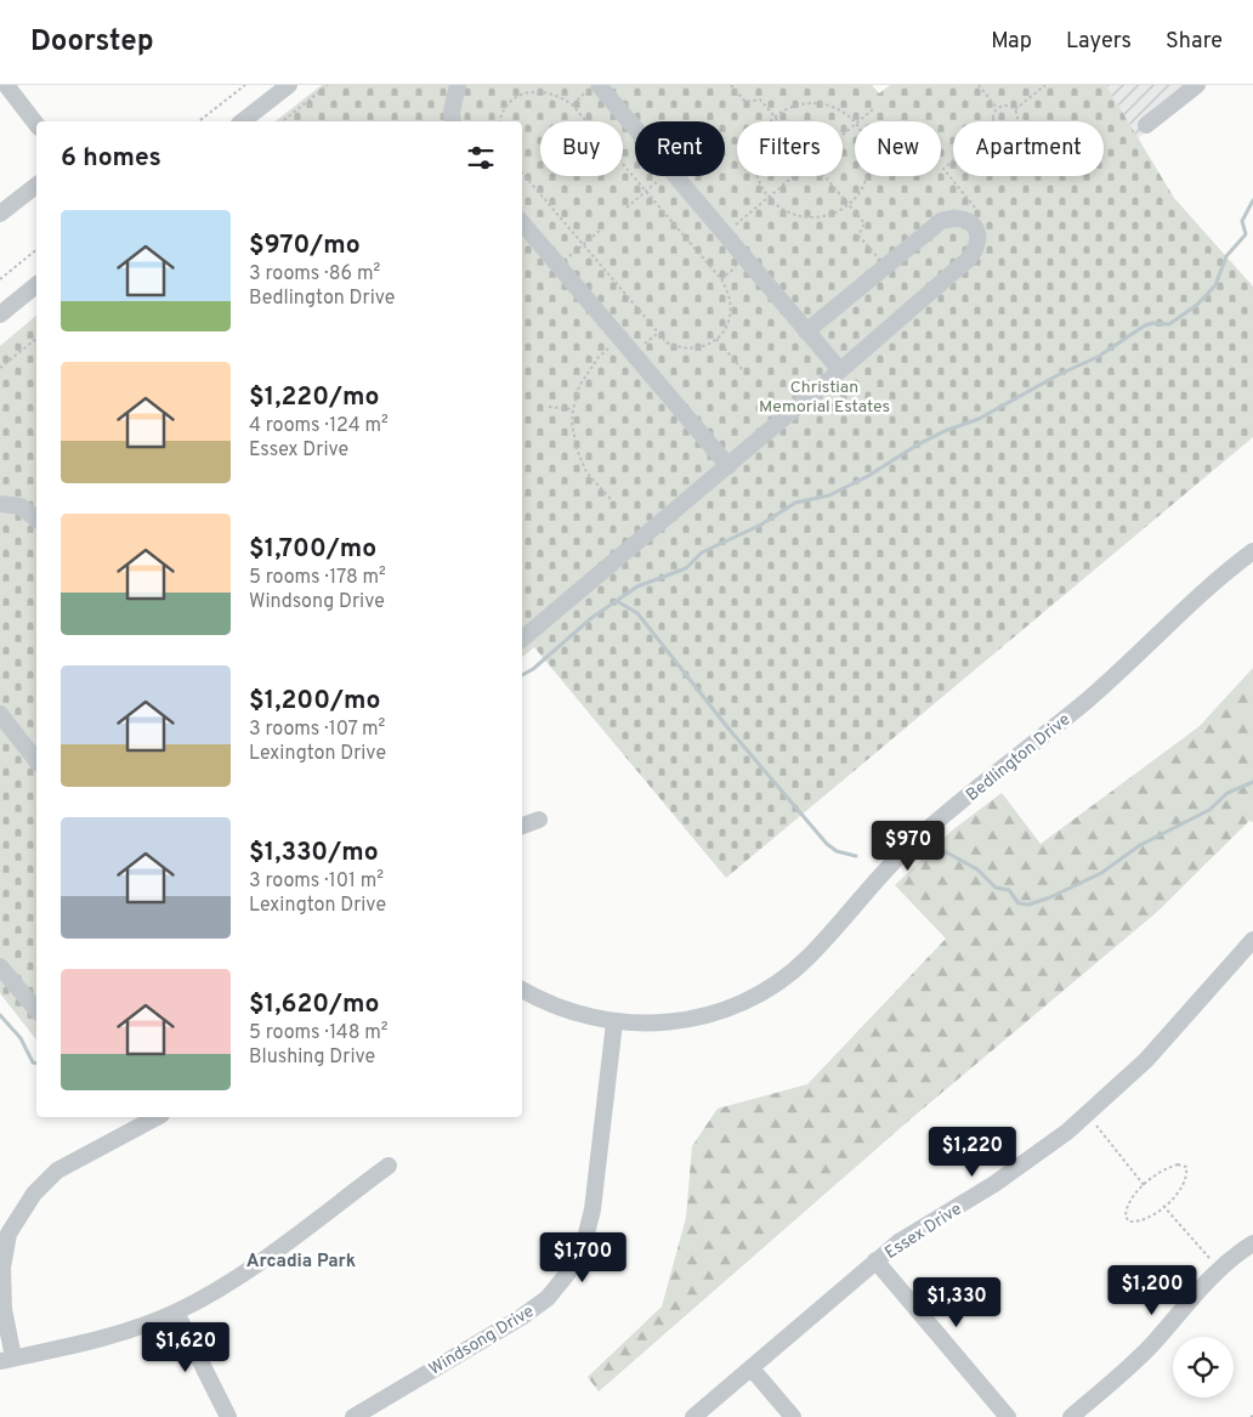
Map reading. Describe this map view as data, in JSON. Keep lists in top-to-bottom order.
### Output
{
  "streets": {
    "street": ["Bedlington Drive", "Essex Drive", "Windsong Drive"]
  },
  "crossings": [
    ["Bedlington Drive", "Windsong Drive"]
  ],
  "districts": ["Arcadia Park"],
  "parks": ["Christian Memorial Estates"],
  "page": {
    "header": "Doorstep",
    "nav": ["Map", "Layers", "Share"],
    "chip": [
      "Buy",
      "Rent",
      "Filters",
      "New",
      "Apartment"
    ],
    "heading": "6 homes",
    "list": [
      {
        "name": "$970/mo",
        "note": "3 rooms · 86 m² · Bedlington Drive"
      },
      {
        "name": "$1,220/mo",
        "note": "4 rooms · 124 m² · Essex Drive"
      },
      {
        "name": "$1,700/mo",
        "note": "5 rooms · 178 m² · Windsong Drive"
      },
      {
        "name": "$1,200/mo",
        "note": "3 rooms · 107 m² · Lexington Drive"
      },
      {
        "name": "$1,330/mo",
        "note": "3 rooms · 101 m² · Lexington Drive"
      },
      {
        "name": "$1,620/mo",
        "note": "5 rooms · 148 m² · Blushing Drive"
      }
    ],
    "price": [
      "$970",
      "$1,220",
      "$1,700",
      "$1,200",
      "$1,330",
      "$1,620"
    ]
  }
}
